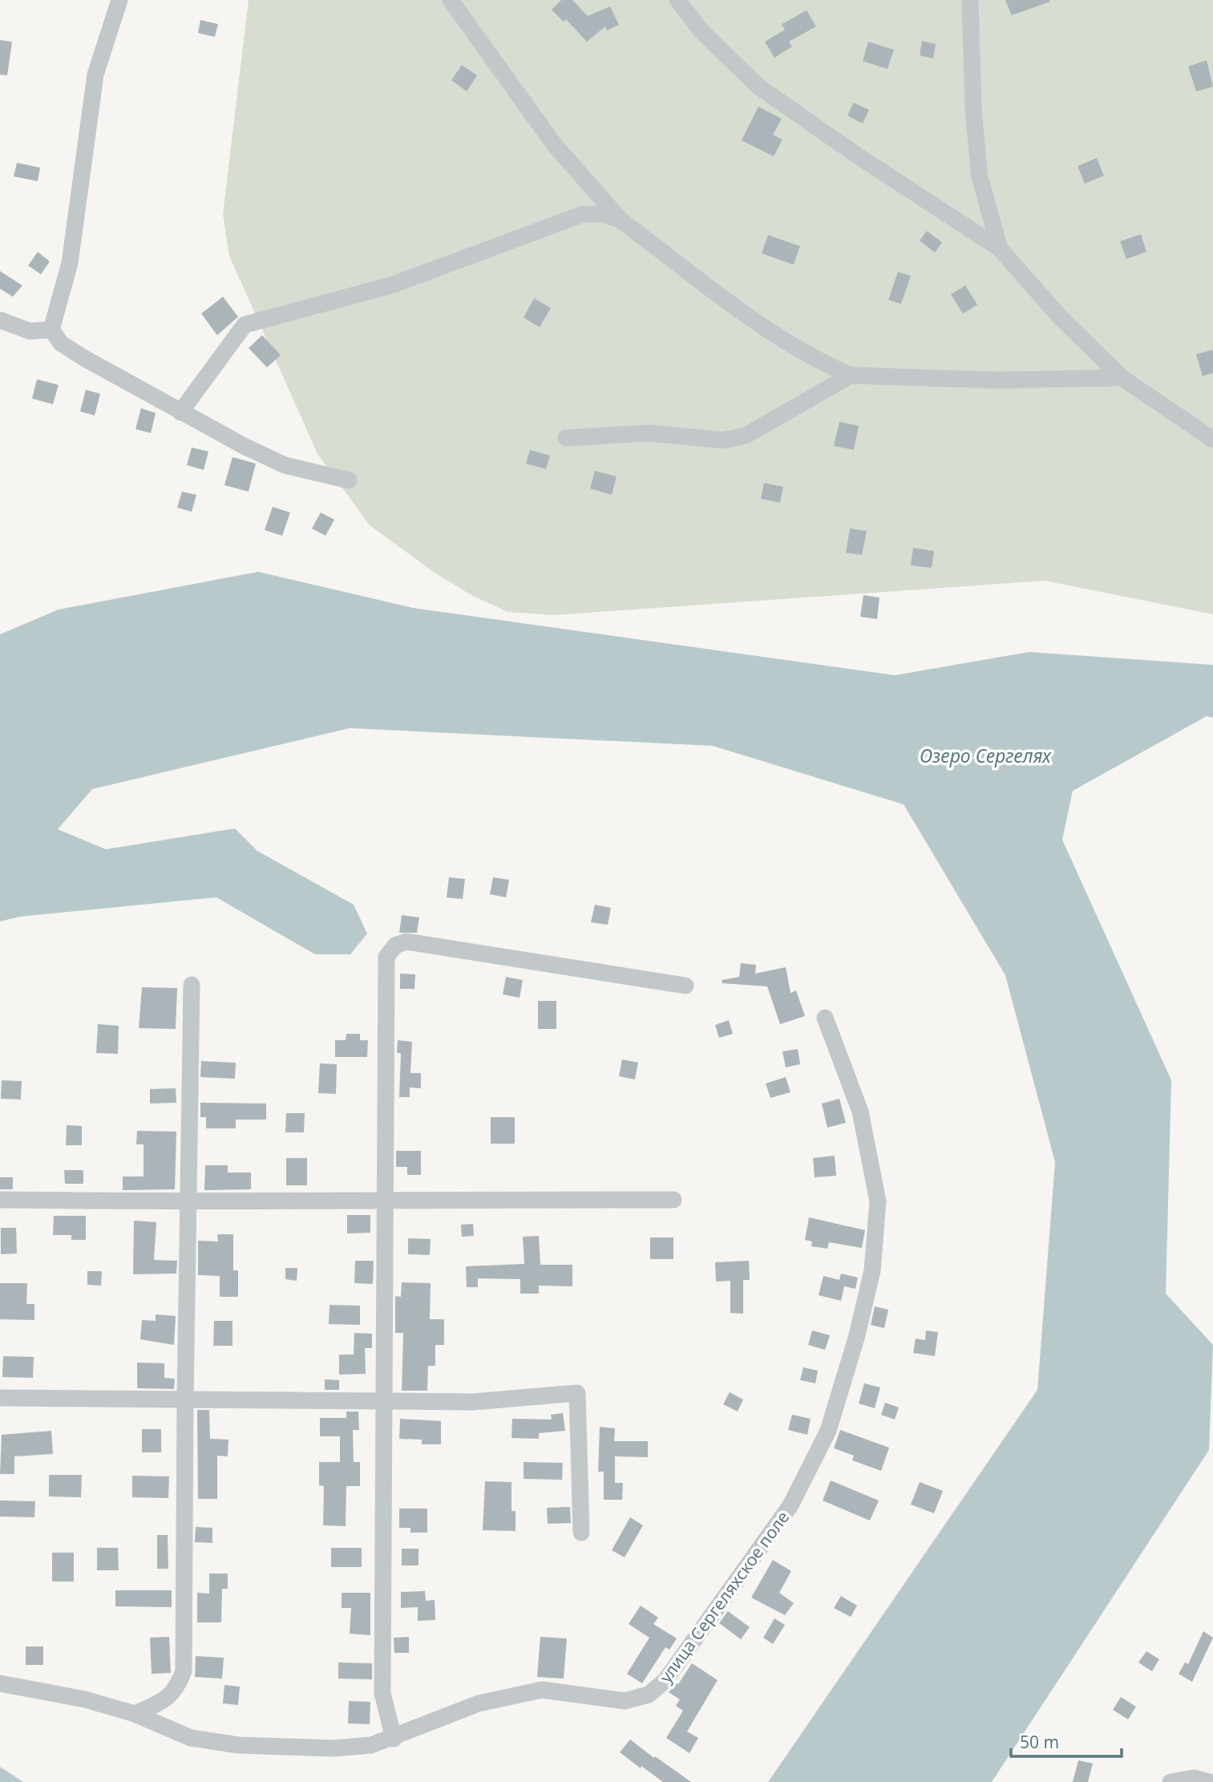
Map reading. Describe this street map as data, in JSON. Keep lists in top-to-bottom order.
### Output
{
  "streets": {
    "street": ["улица Сергеляхское поле"]
  },
  "water": ["Озеро Сергелях"],
  "scale_bar": "50 m"
}
